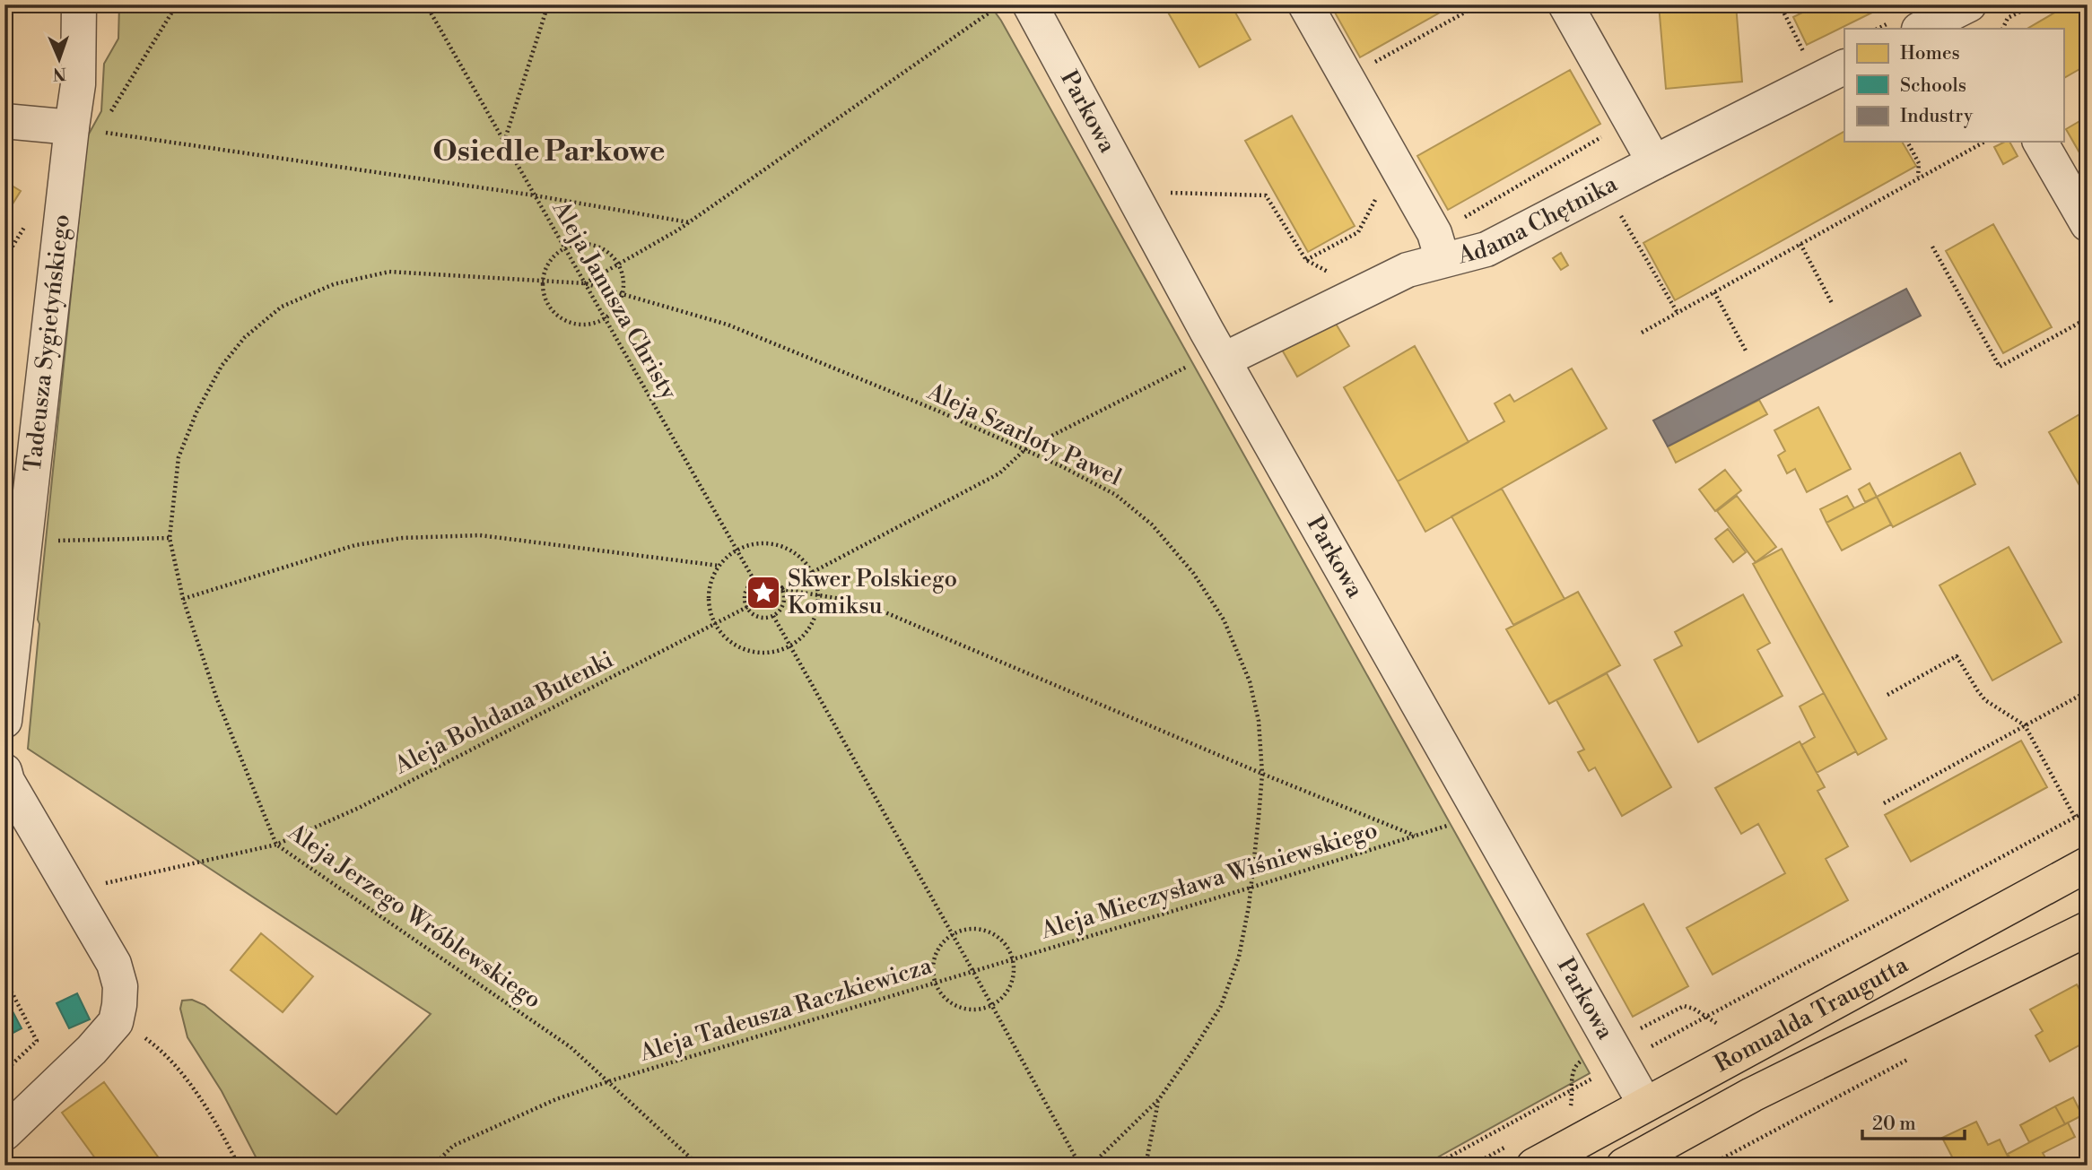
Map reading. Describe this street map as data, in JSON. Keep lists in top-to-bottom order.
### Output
{
  "streets": {
    "main road": ["Romualda Traugutta"],
    "street": ["Parkowa", "Adama Chętnika", "Tadeusza Sygietyńskiego"],
    "path": [
      "Aleja Janusza Christy",
      "Aleja Szarloty Pawel",
      "Aleja Bohdana Butenki",
      "Aleja Mieczysława Wiśniewskiego",
      "Aleja Jerzego Wróblewskiego",
      "Aleja Tadeusza Raczkiewicza"
    ]
  },
  "crossings": [
    ["Parkowa", "Adama Chętnika"],
    ["Parkowa", "Romualda Traugutta"],
    ["Aleja Janusza Christy", "Aleja Szarloty Pawel"],
    ["Aleja Janusza Christy", "Aleja Bohdana Butenki"],
    ["Aleja Janusza Christy", "Aleja Jerzego Wróblewskiego"],
    ["Aleja Szarloty Pawel", "Aleja Mieczysława Wiśniewskiego"],
    ["Aleja Szarloty Pawel", "Aleja Jerzego Wróblewskiego"],
    ["Aleja Bohdana Butenki", "Aleja Jerzego Wróblewskiego"],
    ["Aleja Mieczysława Wiśniewskiego", "Aleja Tadeusza Raczkiewicza"],
    ["Aleja Jerzego Wróblewskiego", "Aleja Tadeusza Raczkiewicza"]
  ],
  "districts": ["Osiedle Parkowe"],
  "places": {
    "place": ["Skwer Polskiego Komiksu"]
  },
  "legend": ["Homes", "Schools", "Industry"],
  "scale_bar": "20 m",
  "north": "bottom"
}
